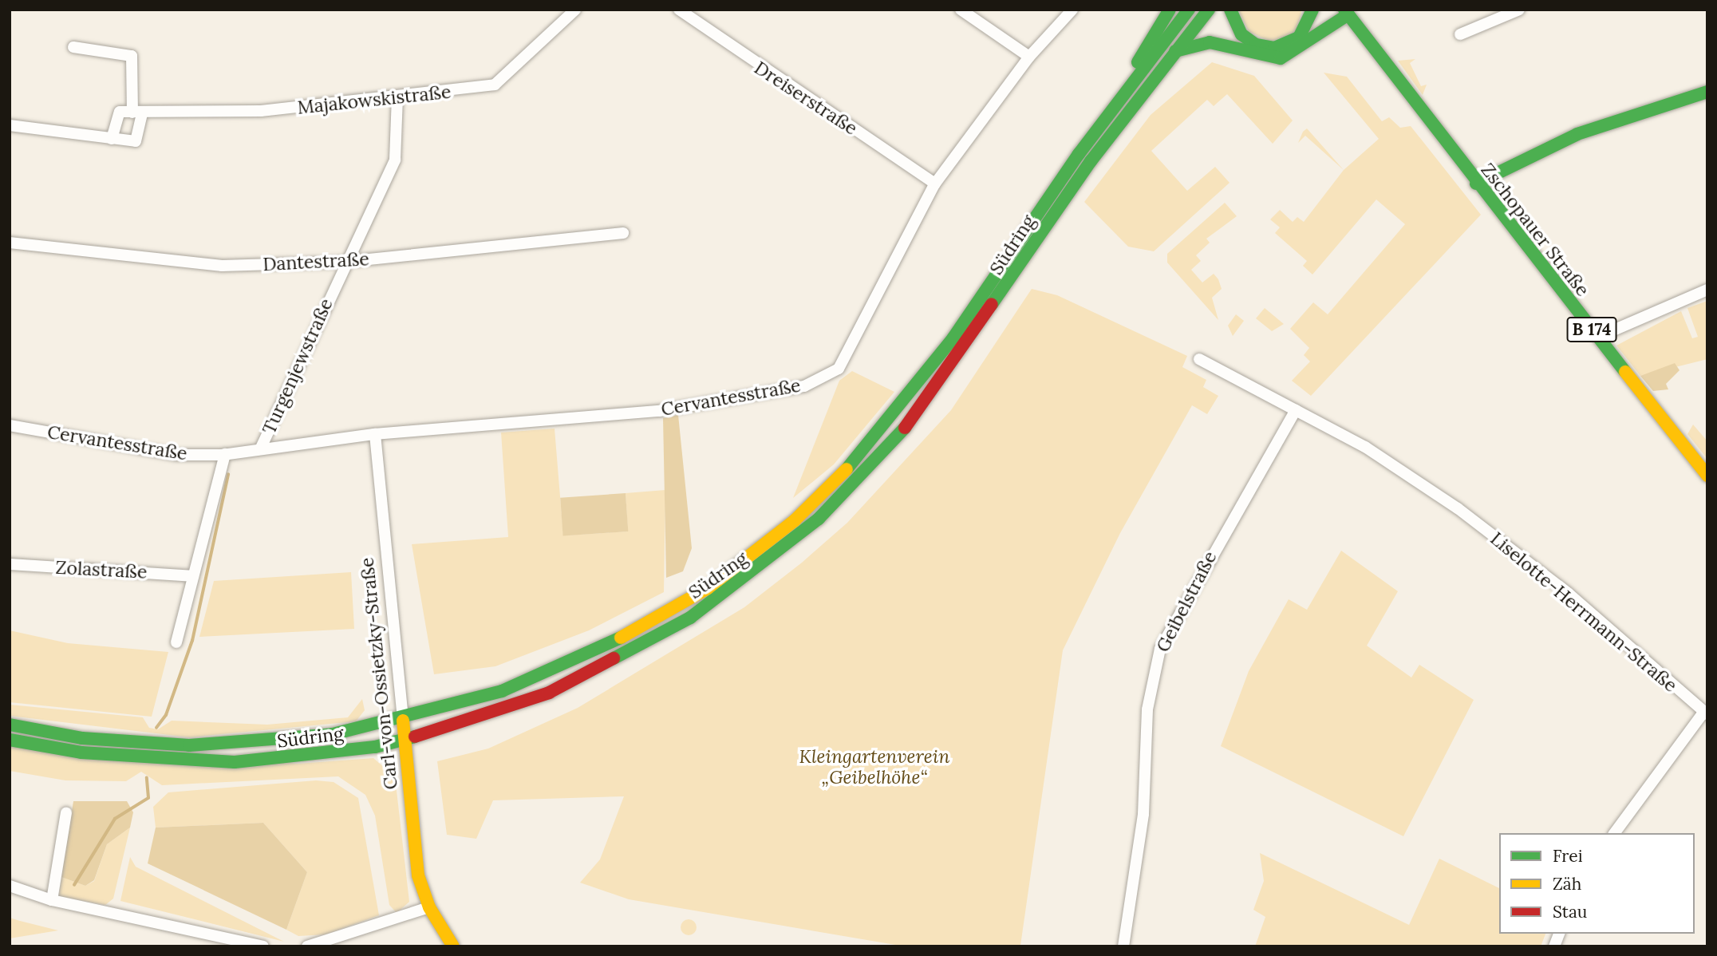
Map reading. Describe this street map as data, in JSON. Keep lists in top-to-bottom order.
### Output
{
  "streets": {
    "main road": [
      "Zschopauer Straße",
      "Südring",
      "B 174",
      "Carl-von-Ossietzky-Straße"
    ],
    "street": [
      "Dreiserstraße",
      "Majakowskistraße",
      "Dantestraße",
      "Turgenjewstraße",
      "Cervantesstraße",
      "Zolastraße",
      "Geibelstraße",
      "Liselotte-Herrmann-Straße"
    ]
  },
  "crossings": [
    ["Dreiserstraße", "Cervantesstraße"],
    ["Majakowskistraße", "Turgenjewstraße"],
    ["Südring", "Carl-von-Ossietzky-Straße"],
    ["Dantestraße", "Turgenjewstraße"],
    ["Turgenjewstraße", "Cervantesstraße"],
    ["Cervantesstraße", "Carl-von-Ossietzky-Straße"],
    ["Geibelstraße", "Liselotte-Herrmann-Straße"]
  ],
  "parks": ["Kleingartenverein „Geibelhöhe“"],
  "legend": ["Frei", "Zäh", "Stau"]
}
